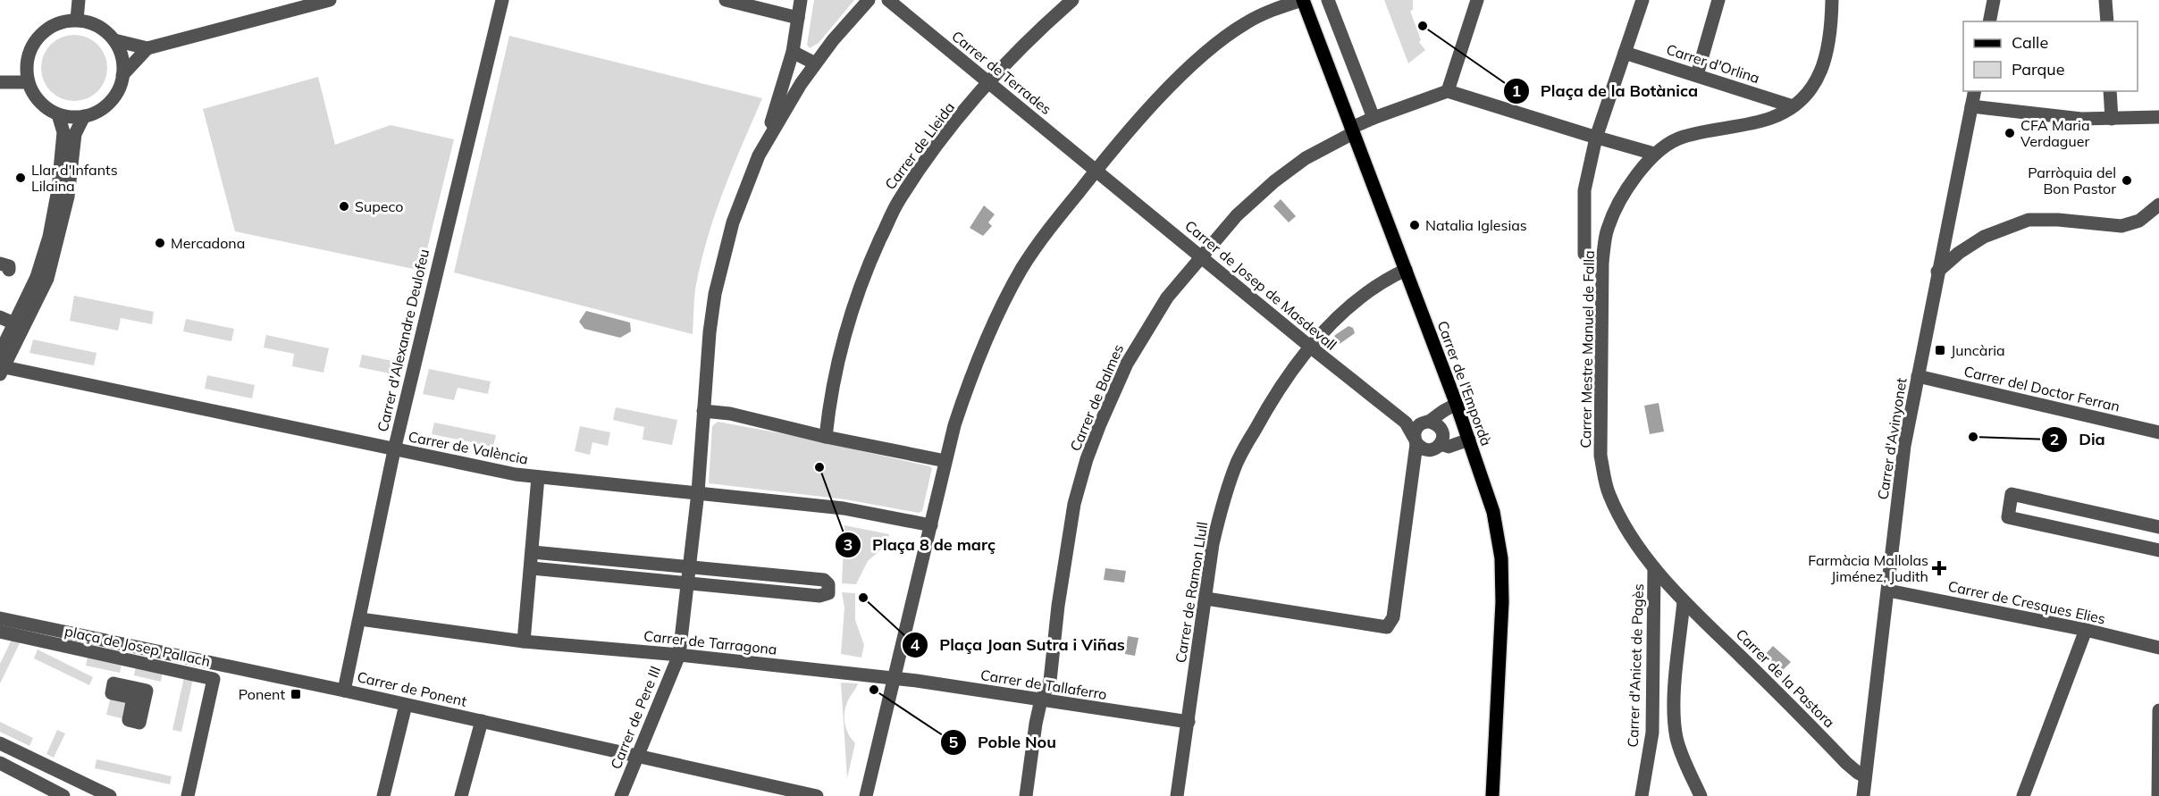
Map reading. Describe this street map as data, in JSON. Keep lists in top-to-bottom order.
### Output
{
  "streets": {
    "main road": ["Carrer de l'Empordà"],
    "street": [
      "Carrer d'Orlina",
      "Carrer de Terrades",
      "Carrer de Lleida",
      "Carrer de Josep de Masdevall",
      "Carrer d'Alexandre Deulofeu",
      "Carrer Mestre Manuel de Falla",
      "Carrer del Doctor Ferran",
      "Carrer de Balmes",
      "Carrer d'Avinyonet",
      "Carrer de València",
      "Carrer de Ramon Llull",
      "Carrer de Cresques Elies",
      "Carrer de Tarragona",
      "plaça de Josep Pallach",
      "Carrer d'Anicet de Pagès",
      "Carrer de la Pastora",
      "Carrer de Tallaferro",
      "Carrer de Ponent",
      "Carrer de Pere III"
    ]
  },
  "crossings": [
    ["Carrer d'Orlina", "Carrer Mestre Manuel de Falla"],
    ["Carrer de Terrades", "Carrer de Lleida"],
    ["Carrer de Terrades", "Carrer de Josep de Masdevall"],
    ["Carrer de Josep de Masdevall", "Carrer de Balmes"],
    ["Carrer de Josep de Masdevall", "Carrer de Ramon Llull"],
    ["Carrer d'Alexandre Deulofeu", "Carrer de València"],
    ["Carrer d'Alexandre Deulofeu", "Carrer de Tarragona"],
    ["Carrer d'Alexandre Deulofeu", "Carrer de Ponent"],
    ["Carrer Mestre Manuel de Falla", "Carrer d'Anicet de Pagès"],
    ["Carrer Mestre Manuel de Falla", "Carrer de la Pastora"],
    ["Carrer de l'Empordà", "Carrer de Balmes"],
    ["Carrer de l'Empordà", "Carrer de Ramon Llull"],
    ["Carrer del Doctor Ferran", "Carrer d'Avinyonet"],
    ["Carrer de Balmes", "Carrer de Tallaferro"],
    ["Carrer d'Avinyonet", "Carrer de Cresques Elies"],
    ["Carrer d'Avinyonet", "Carrer de la Pastora"],
    ["Carrer de València", "Carrer de Pere III"],
    ["Carrer de Ramon Llull", "Carrer de Tallaferro"],
    ["Carrer de Tarragona", "Carrer de Tallaferro"],
    ["Carrer de Tarragona", "Carrer de Pere III"],
    ["Carrer de Ponent", "Carrer de Pere III"]
  ],
  "places": {
    "other": [
      "Plaça de la Botànica",
      "CFA Maria Verdaguer",
      "Llar d'Infants Lilaina",
      "Parròquia del Bon Pastor",
      "Supeco",
      "Natalia Iglesias",
      "Mercadona",
      "Dia",
      "Plaça 8 de març",
      "Plaça Joan Sutra i Viñas",
      "Poble Nou"
    ],
    "transit": ["Juncària", "Ponent"],
    "health": ["Farmàcia Mallolas Jiménez, Judith"]
  },
  "legend": ["Calle", "Parque"]
}
